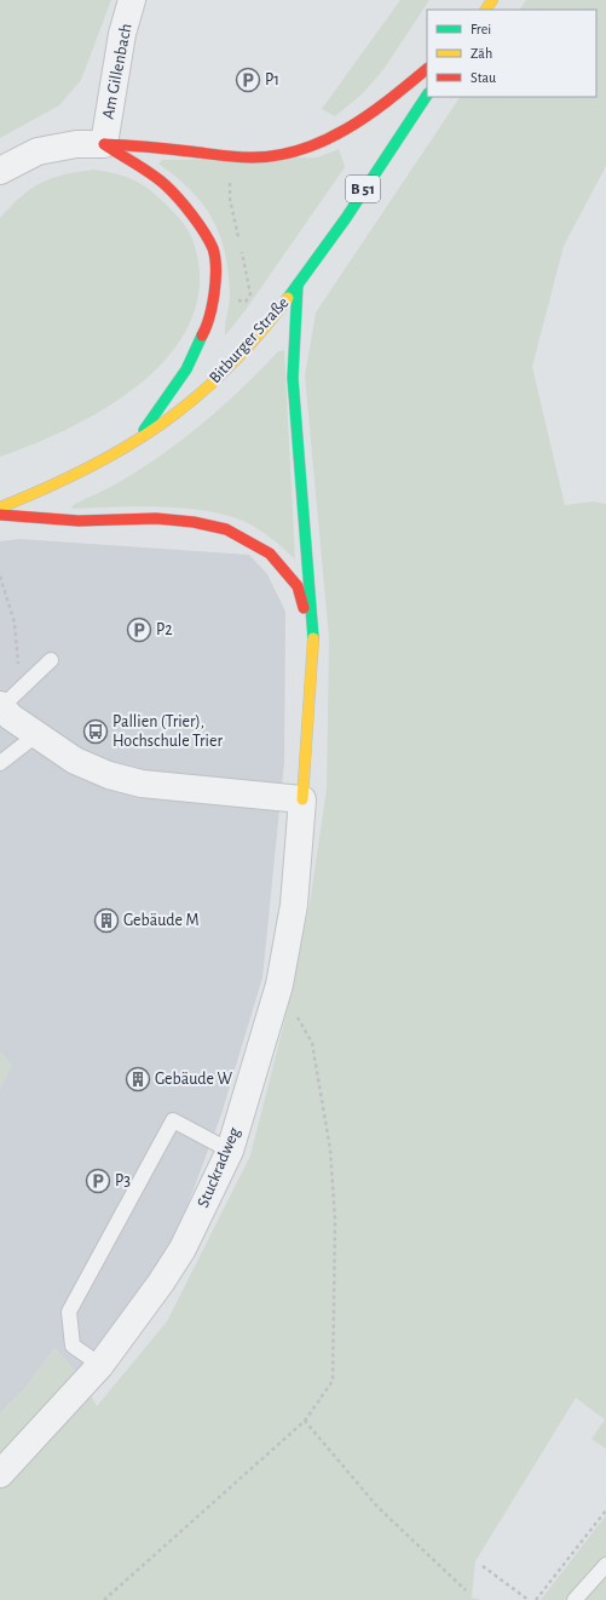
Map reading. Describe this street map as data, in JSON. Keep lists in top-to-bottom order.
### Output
{
  "streets": {
    "main road": ["B 51", "Bitburger Straße"],
    "street": ["Am Gillenbach", "Stuckradweg"]
  },
  "places": {
    "parking": ["P1", "P2", "P3"],
    "bus stop": ["Pallien (Trier), Hochschule Trier"],
    "building": ["Gebäude M", "Gebäude W"]
  },
  "legend": ["Frei", "Zäh", "Stau"]
}
